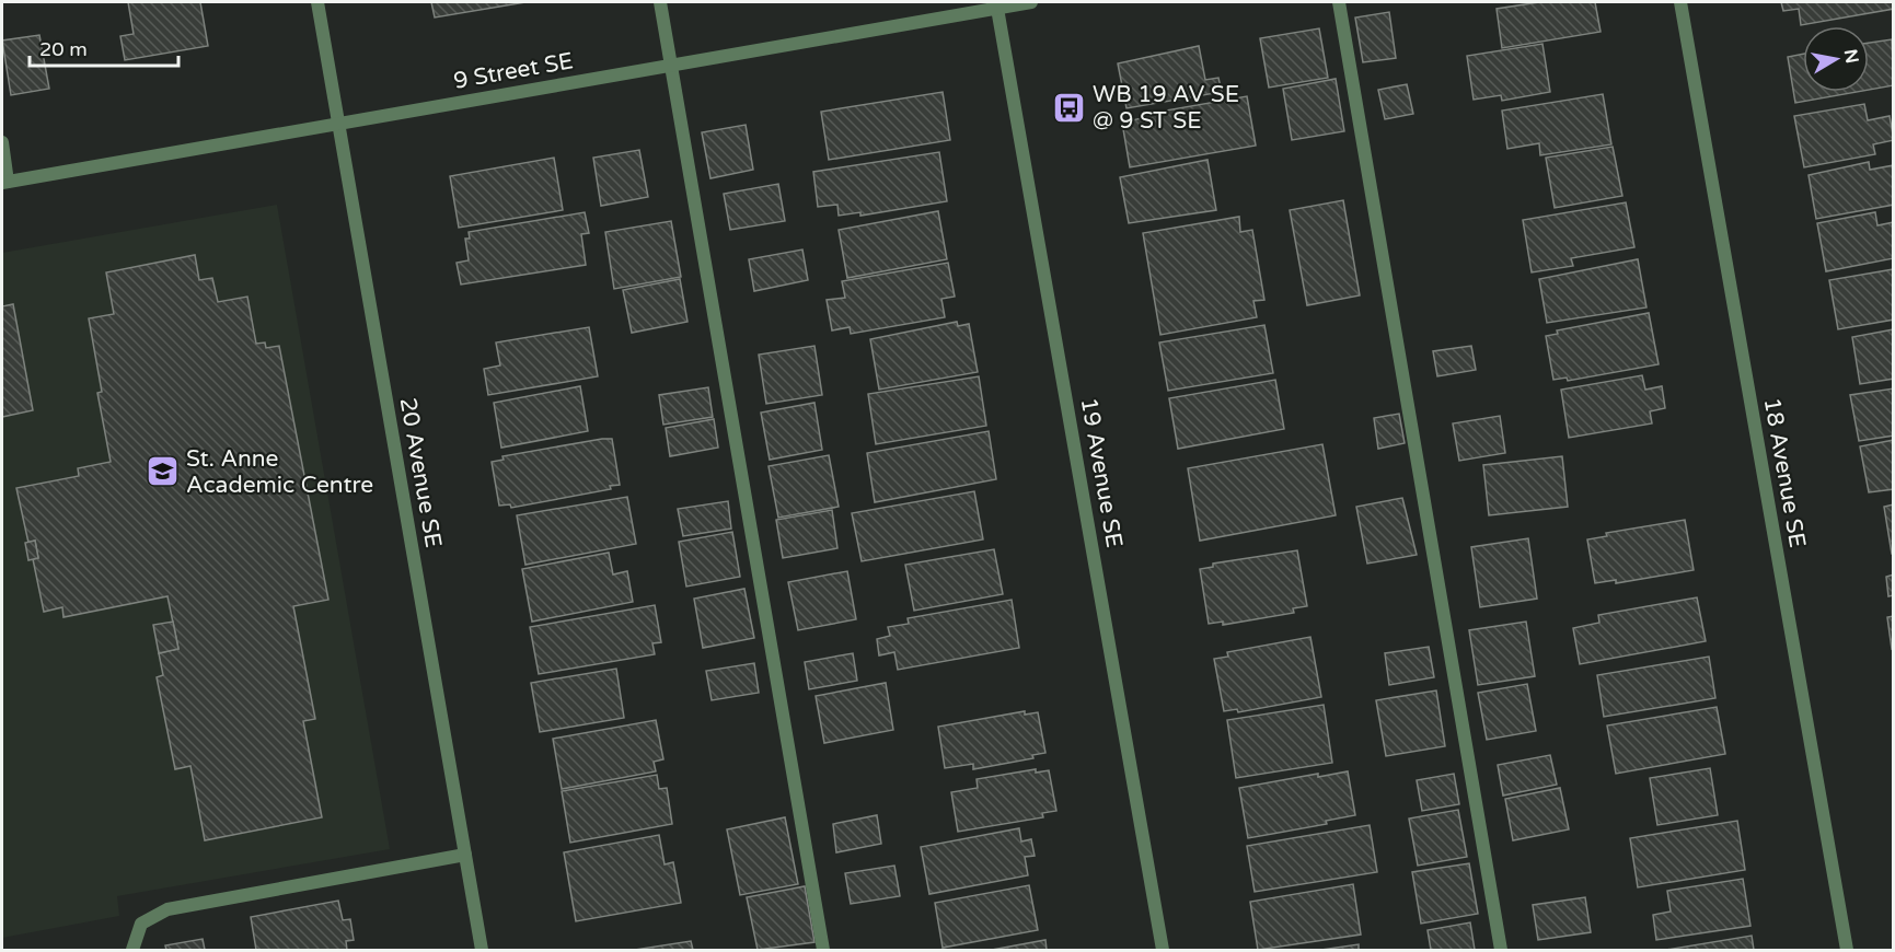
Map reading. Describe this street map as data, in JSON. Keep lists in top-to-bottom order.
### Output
{
  "streets": {
    "street": [
      "9 Street SE",
      "20 Avenue SE",
      "19 Avenue SE",
      "18 Avenue SE"
    ]
  },
  "crossings": [
    ["9 Street SE", "20 Avenue SE"],
    ["9 Street SE", "19 Avenue SE"]
  ],
  "places": {
    "bus stop": ["WB 19 AV SE @ 9 ST SE"],
    "school or university": ["St. Anne Academic Centre"]
  },
  "scale_bar": "20 m",
  "north": "right"
}
